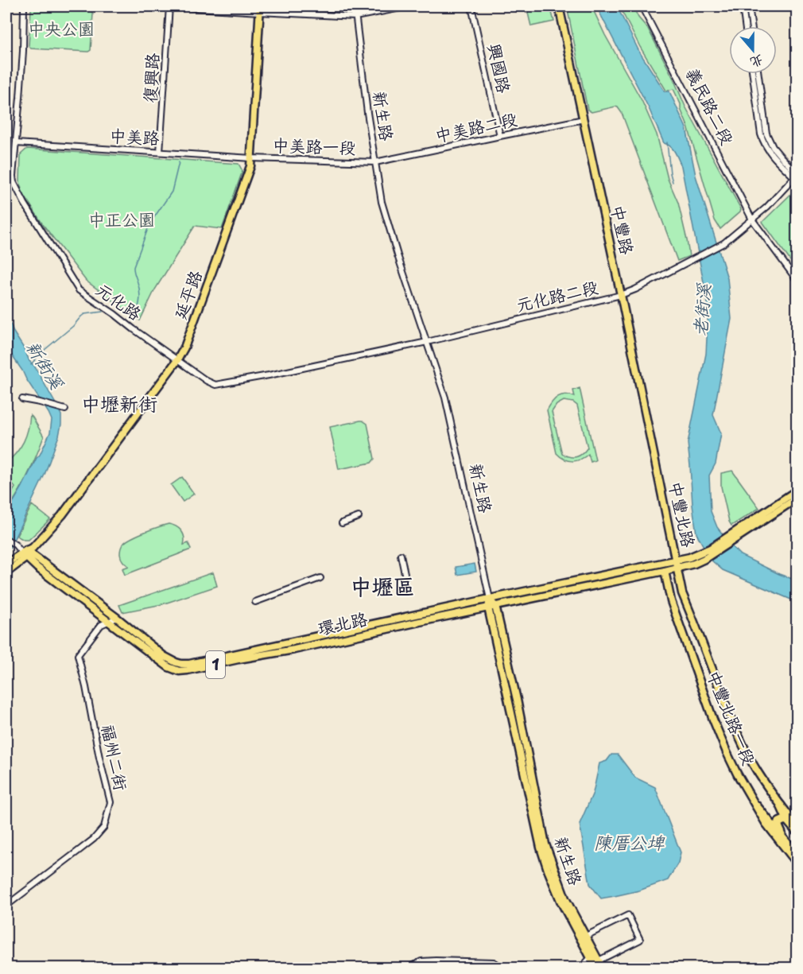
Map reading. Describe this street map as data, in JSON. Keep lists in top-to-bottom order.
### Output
{
  "streets": {
    "main road": [
      "新生路",
      "中豐路",
      "延平路",
      "中豐北路",
      "環北路",
      "1",
      "中豐北路一段"
    ],
    "street": [
      "興國路",
      "復興路",
      "義民路二段",
      "中美路二段",
      "中美路",
      "中美路一段",
      "元化路二段",
      "元化路",
      "福州二街"
    ]
  },
  "crossings": [
    ["興國路", "中美路二段"],
    ["復興路", "中美路"],
    ["義民路二段", "元化路二段"],
    ["新生路", "中美路二段"],
    ["新生路", "中美路一段"],
    ["新生路", "元化路二段"],
    ["新生路", "元化路"],
    ["新生路", "環北路"],
    ["中美路二段", "中美路一段"],
    ["中美路二段", "中豐路"],
    ["中美路", "中美路一段"],
    ["中美路", "延平路"],
    ["中美路", "元化路"],
    ["中美路一段", "延平路"],
    ["中豐路", "元化路二段"],
    ["中豐路", "中豐北路"],
    ["延平路", "元化路"],
    ["延平路", "環北路"],
    ["元化路二段", "元化路"],
    ["中豐北路", "環北路"],
    ["中豐北路", "中豐北路一段"],
    ["環北路", "1"],
    ["環北路", "中豐北路一段"],
    ["環北路", "福州二街"]
  ],
  "districts": ["中壢新街", "中壢區"],
  "water": ["老街溪", "新街溪", "陳厝公埤"],
  "parks": ["中央公園", "中正公園"],
  "north": "bottom"
}
